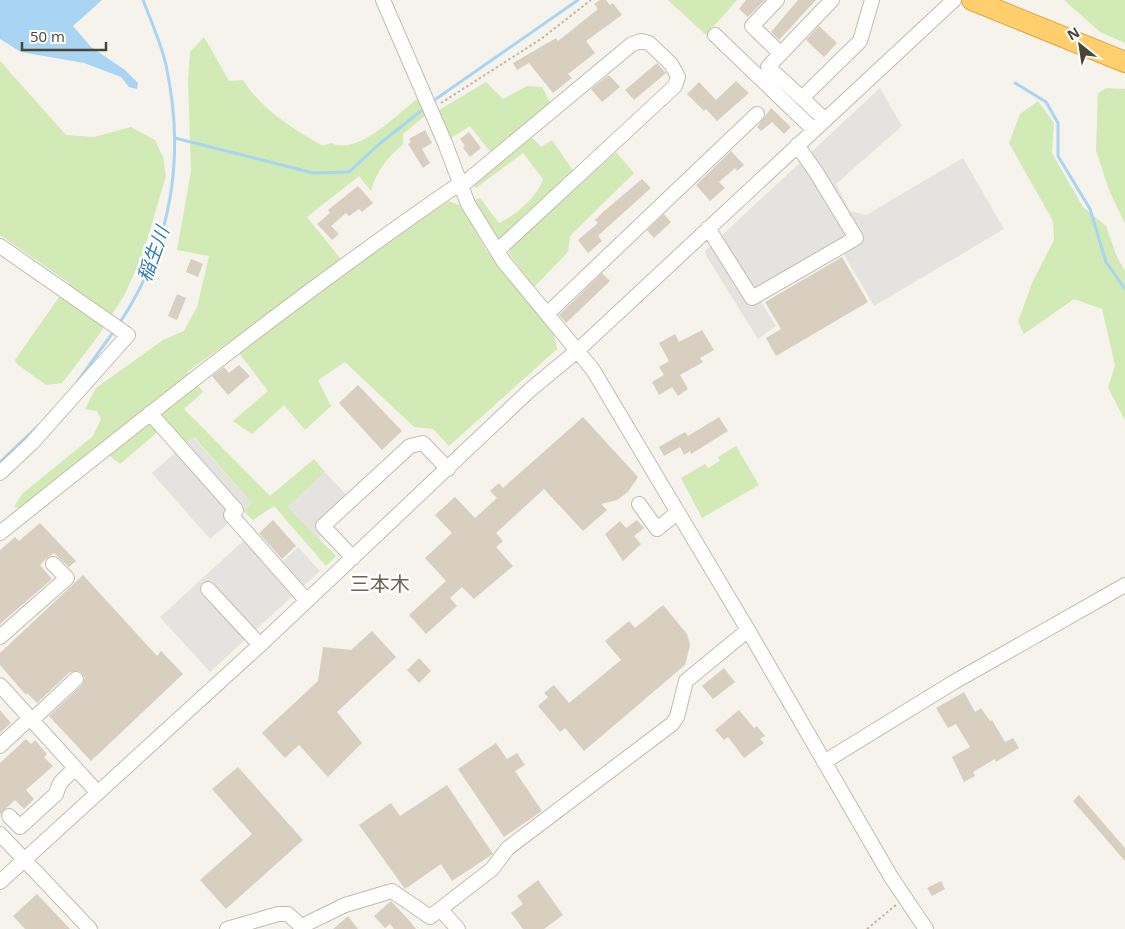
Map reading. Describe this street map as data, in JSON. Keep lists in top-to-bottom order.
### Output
{
  "districts": ["三本木"],
  "water": ["稲生川"],
  "scale_bar": "50 m",
  "north": "top left"
}
